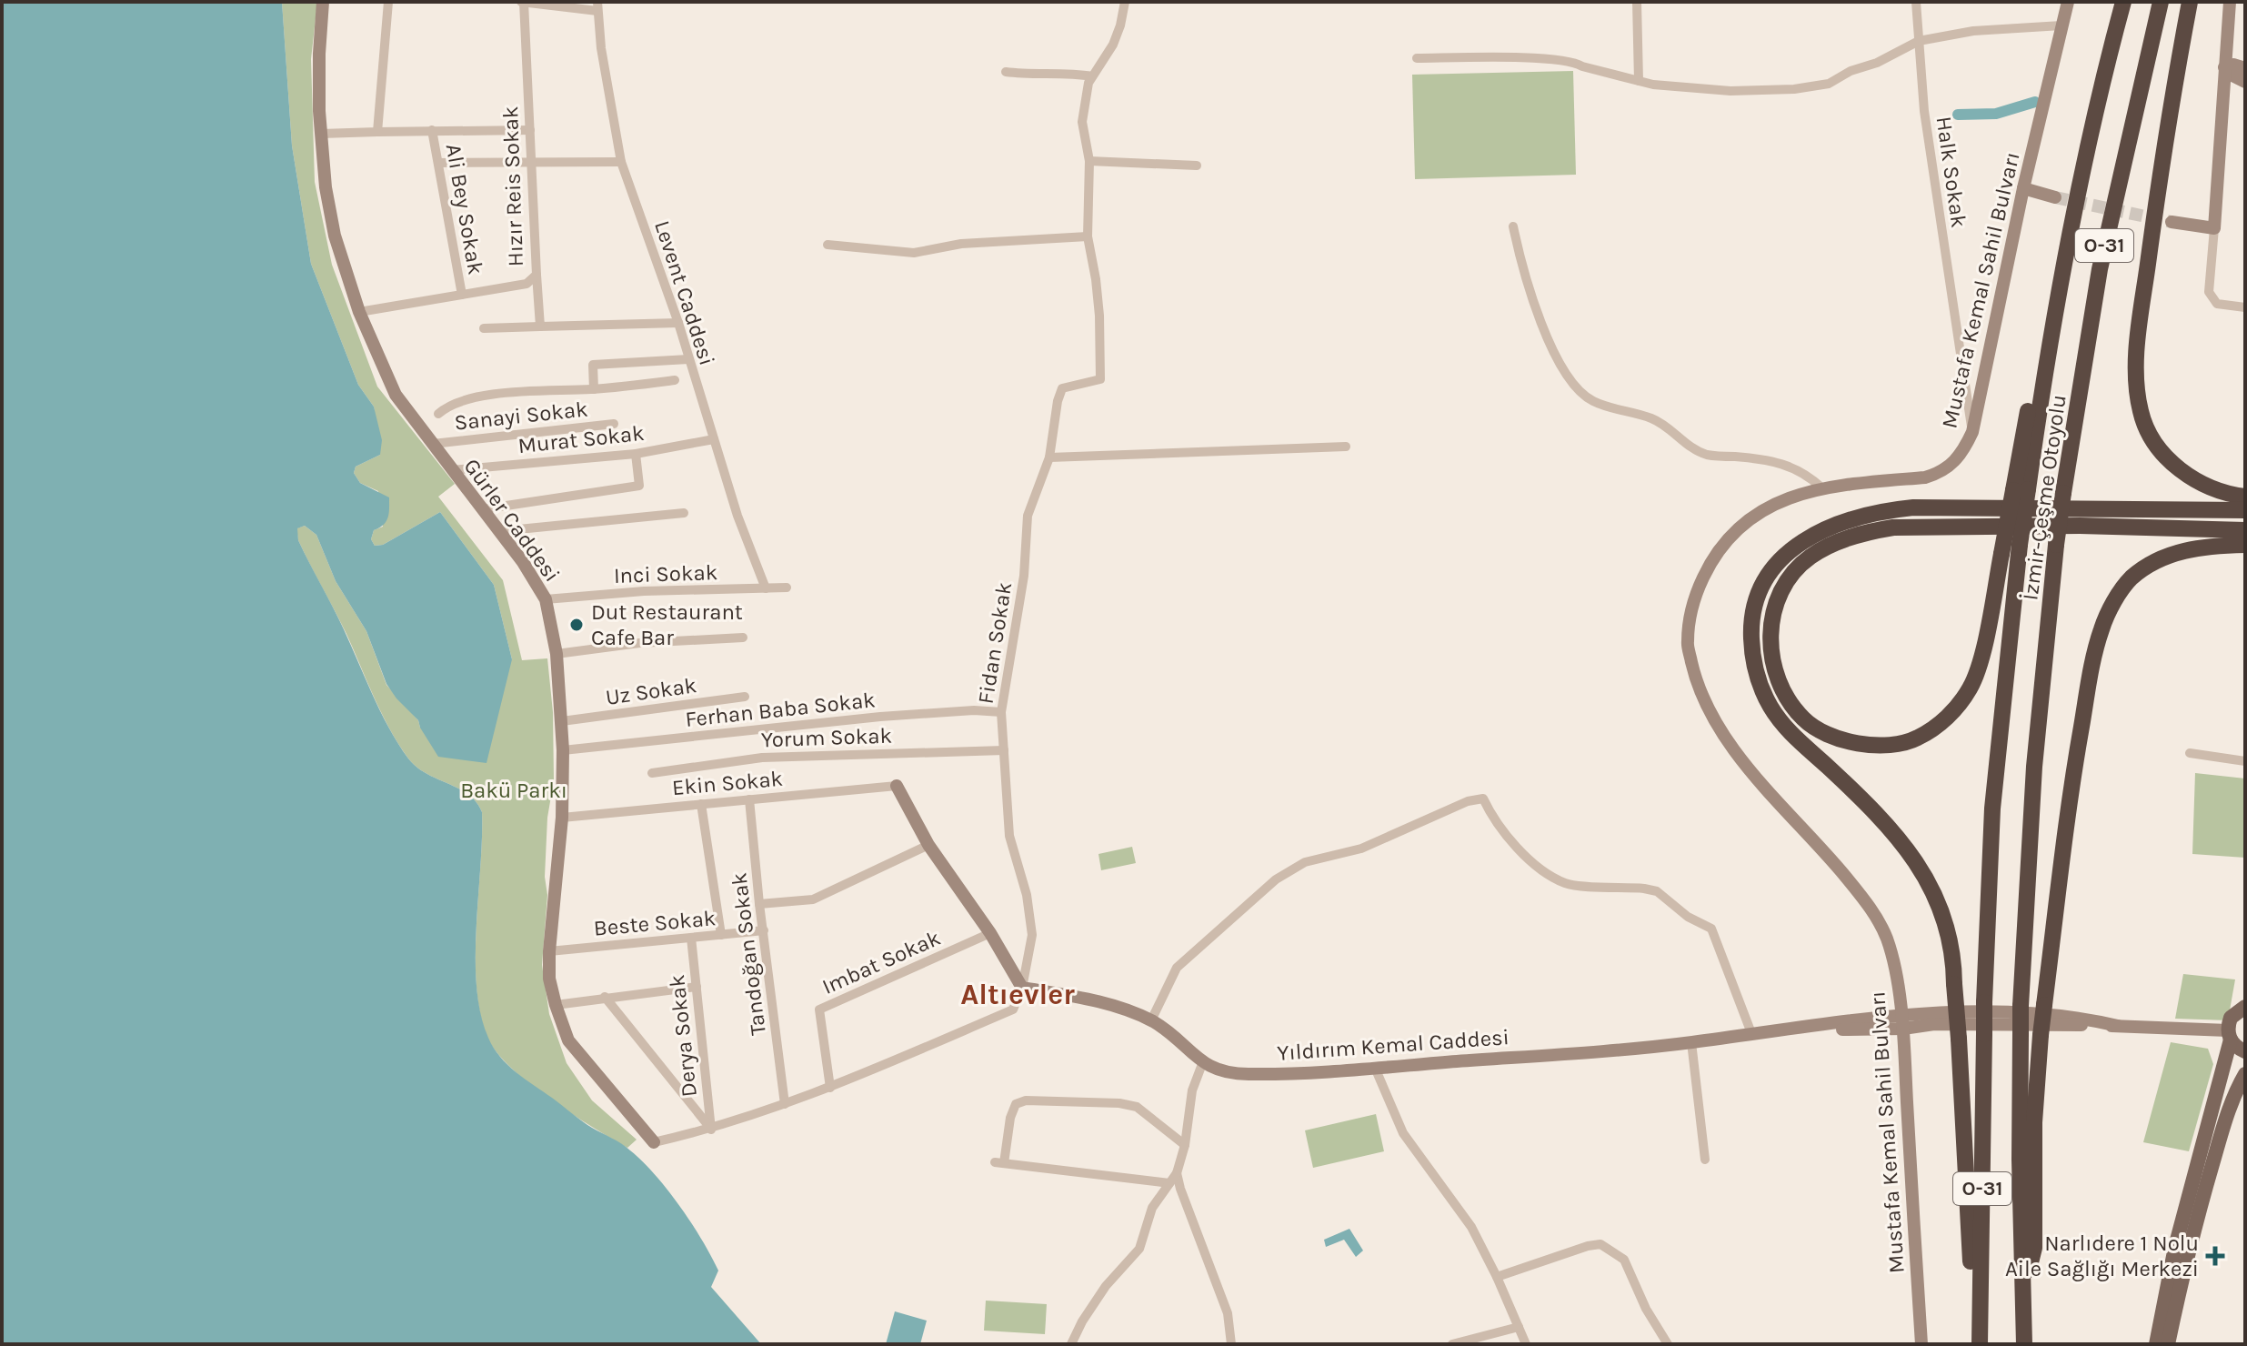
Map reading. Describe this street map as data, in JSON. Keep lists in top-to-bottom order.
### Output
{
  "streets": {
    "highway": ["O-31", "İzmir-Çeşme Otoyolu"],
    "street": [
      "Halk Sokak",
      "Hızır Reis Sokak",
      "Ali Bey Sokak",
      "Mustafa Kemal Sahil Bulvarı",
      "Levent Caddesi",
      "Sanayi Sokak",
      "Murat Sokak",
      "Gürler Caddesi",
      "Inci Sokak",
      "Fidan Sokak",
      "Uz Sokak",
      "Ferhan Baba Sokak",
      "Yorum Sokak",
      "Ekin Sokak",
      "Beste Sokak",
      "Tandoğan Sokak",
      "Imbat Sokak",
      "Derya Sokak",
      "Yıldırım Kemal Caddesi"
    ]
  },
  "crossings": [
    ["Halk Sokak", "Mustafa Kemal Sahil Bulvarı"],
    ["Hızır Reis Sokak", "Ali Bey Sokak"],
    ["Hızır Reis Sokak", "Gürler Caddesi"],
    ["O-31", "İzmir-Çeşme Otoyolu"],
    ["Mustafa Kemal Sahil Bulvarı", "Yıldırım Kemal Caddesi"],
    ["Levent Caddesi", "Murat Sokak"],
    ["Levent Caddesi", "Inci Sokak"],
    ["Sanayi Sokak", "Gürler Caddesi"],
    ["Murat Sokak", "Gürler Caddesi"],
    ["Gürler Caddesi", "Inci Sokak"],
    ["Gürler Caddesi", "Uz Sokak"],
    ["Gürler Caddesi", "Ferhan Baba Sokak"],
    ["Gürler Caddesi", "Ekin Sokak"],
    ["Gürler Caddesi", "Beste Sokak"],
    ["Fidan Sokak", "Ferhan Baba Sokak"],
    ["Fidan Sokak", "Yorum Sokak"],
    ["Fidan Sokak", "Yıldırım Kemal Caddesi"],
    ["Ekin Sokak", "Tandoğan Sokak"],
    ["Beste Sokak", "Tandoğan Sokak"],
    ["Beste Sokak", "Derya Sokak"]
  ],
  "districts": ["Altıevler"],
  "parks": ["Bakü Parkı"],
  "places": {
    "other": ["Dut Restaurant Cafe Bar"],
    "health": ["Narlıdere 1 Nolu Aile Sağlığı Merkezi"]
  }
}
